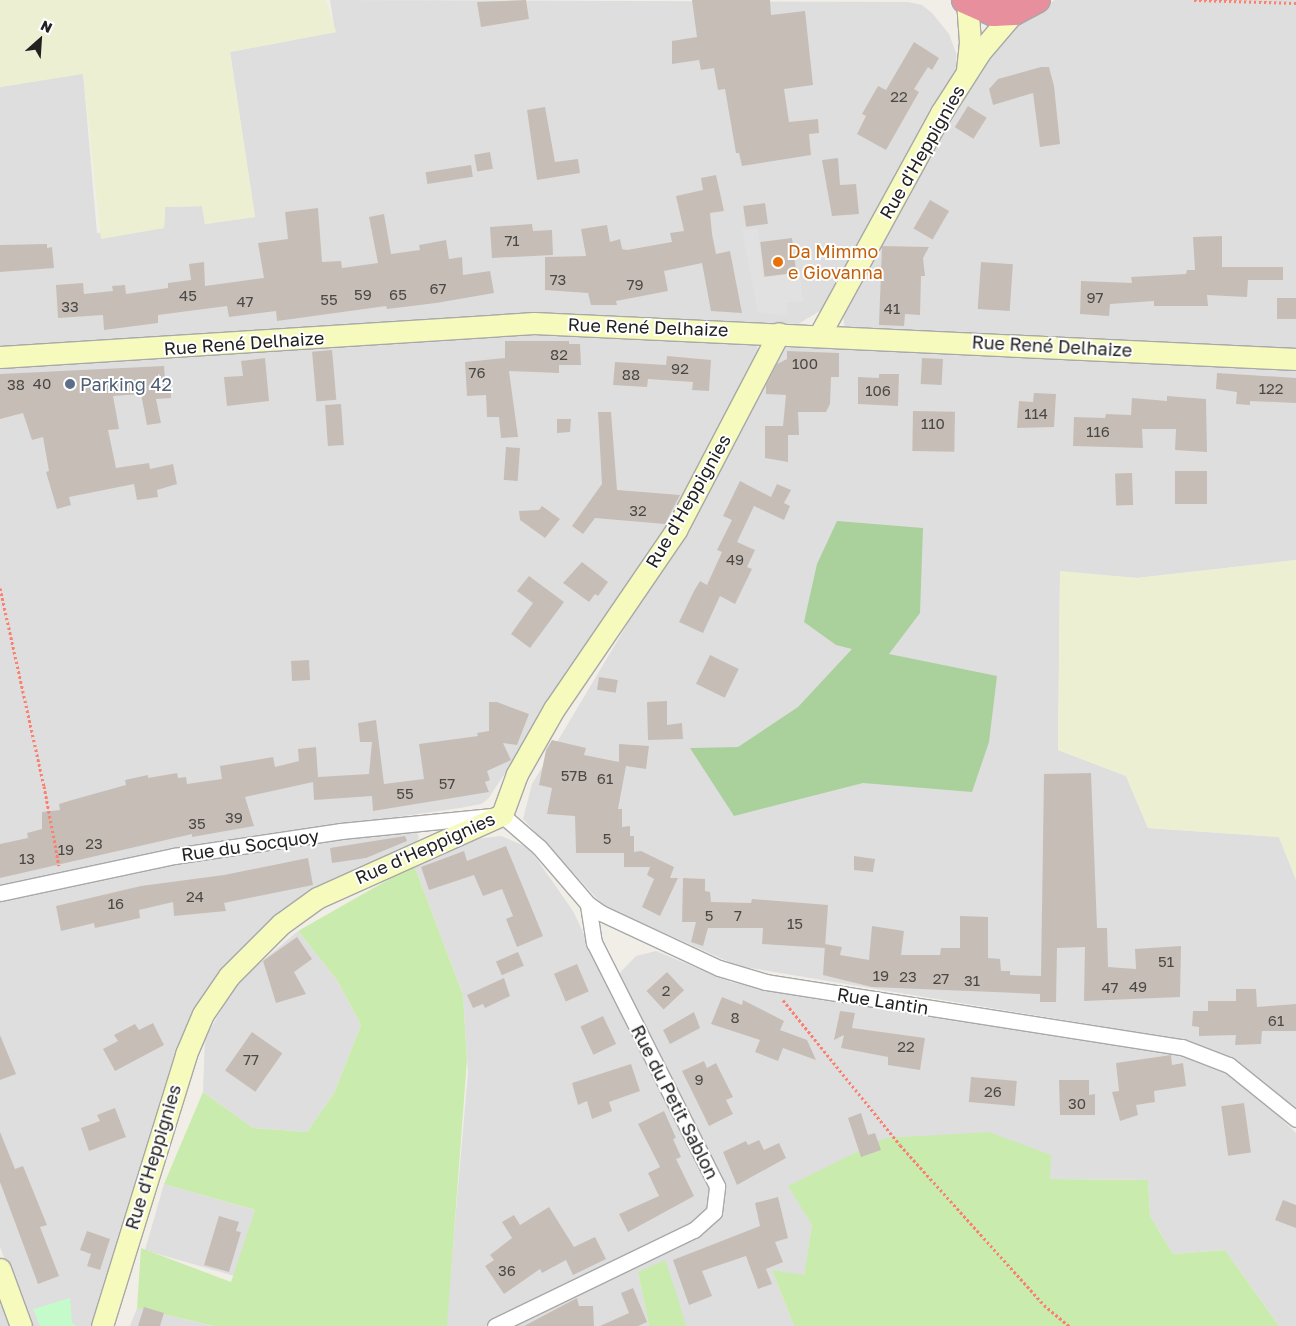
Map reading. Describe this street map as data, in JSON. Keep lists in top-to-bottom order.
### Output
{
  "streets": {
    "street": [
      "Rue d'Heppignies",
      "Rue René Delhaize",
      "Rue du Socquoy",
      "Rue Lantin",
      "Rue du Petit Sablon"
    ]
  },
  "crossings": [
    ["Rue d'Heppignies", "Rue René Delhaize"],
    ["Rue d'Heppignies", "Rue du Socquoy"],
    ["Rue d'Heppignies", "Rue Lantin"],
    ["Rue du Socquoy", "Rue Lantin"],
    ["Rue Lantin", "Rue du Petit Sablon"]
  ],
  "places": ["Da Mimmo e Giovanna", "Parking 42"],
  "house_numbers": [
    "22",
    "71",
    "73",
    "79",
    "67",
    "59",
    "65",
    "45",
    "97",
    "55",
    "47",
    "33",
    "41",
    "82",
    "100",
    "92",
    "76",
    "88",
    "40",
    "38",
    "122",
    "106",
    "114",
    "110",
    "116",
    "32",
    "49",
    "57B",
    "61",
    "57",
    "55",
    "39",
    "35",
    "5",
    "23",
    "19",
    "13",
    "24",
    "16",
    "5",
    "7",
    "15",
    "51",
    "19",
    "23",
    "27",
    "31",
    "49",
    "47",
    "2",
    "8",
    "61",
    "22",
    "77",
    "9",
    "26",
    "30",
    "36"
  ],
  "north": "top right"
}
